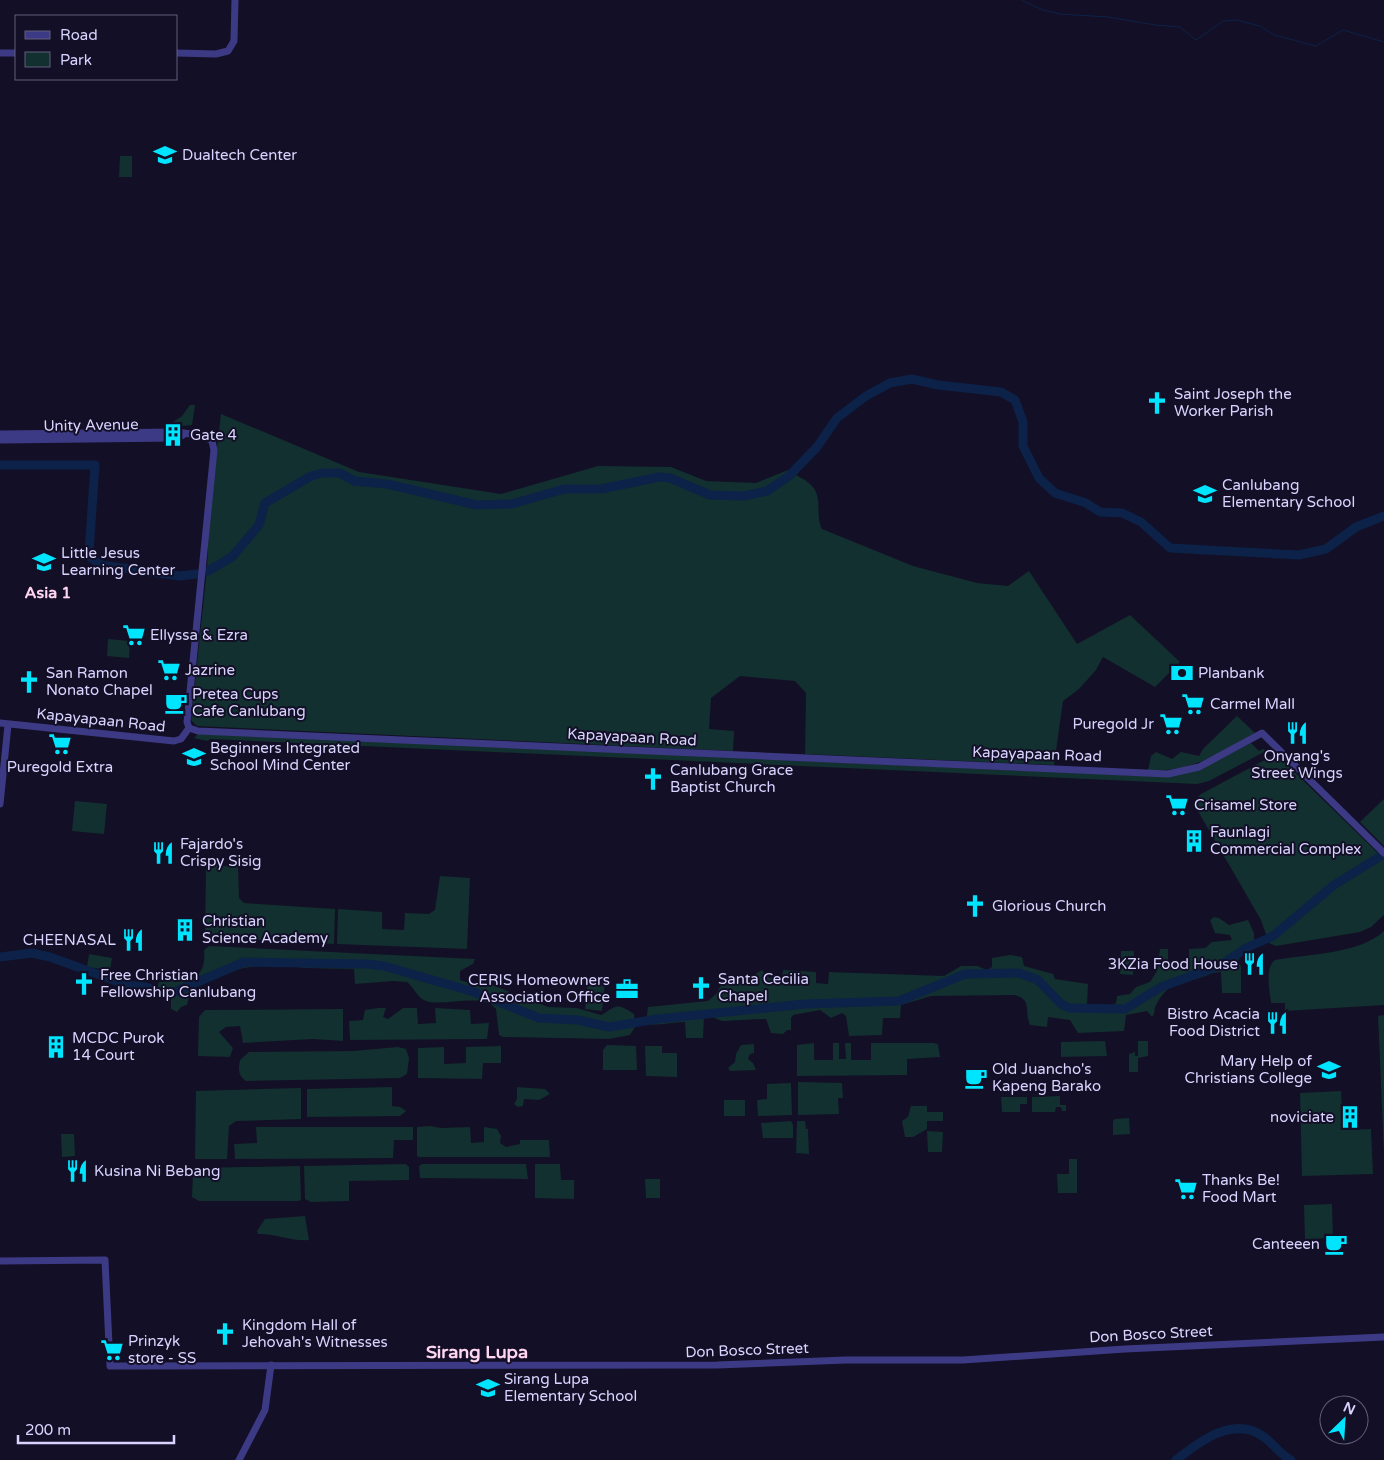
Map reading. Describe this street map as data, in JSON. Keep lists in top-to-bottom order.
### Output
{
  "streets": {
    "street": ["Unity Avenue", "Kapayapaan Road", "Don Bosco Street"]
  },
  "crossings": [
    ["Unity Avenue", "Kapayapaan Road"]
  ],
  "districts": ["Asia 1", "Sirang Lupa"],
  "places": {
    "school or university": [
      "Dualtech Center",
      "Canlubang Elementary School",
      "Little Jesus Learning Center",
      "Beginners Integrated School Mind Center",
      "Mary Help of Christians College",
      "Sirang Lupa Elementary School"
    ],
    "church": [
      "Saint Joseph the Worker Parish",
      "San Ramon Nonato Chapel",
      "Canlubang Grace Baptist Church",
      "Glorious Church",
      "Free Christian Fellowship Canlubang",
      "Santa Cecilia Chapel",
      "Kingdom Hall of Jehovah's Witnesses"
    ],
    "building": [
      "Gate 4",
      "Faunlagi Commercial Complex",
      "Christian Science Academy",
      "MCDC Purok 14 Court",
      "noviciate"
    ],
    "supermarket": [
      "Ellyssa & Ezra",
      "Jazrine",
      "Carmel Mall",
      "Puregold Jr",
      "Puregold Extra",
      "Crisamel Store",
      "Thanks Be! Food Mart",
      "Prinzyk store - SS"
    ],
    "bank": ["Planbank"],
    "cafe": ["Pretea Cups Cafe Canlubang", "Old Juancho's Kapeng Barako", "Canteeen"],
    "restaurant": [
      "Onyang's Street Wings",
      "Fajardo's Crispy Sisig",
      "CHEENASAL",
      "3KZia Food House",
      "Bistro Acacia Food District",
      "Kusina Ni Bebang"
    ],
    "office": ["CERIS Homeowners Association Office"]
  },
  "legend": ["Road", "Park"],
  "scale_bar": "200 m",
  "north": "top right"
}
